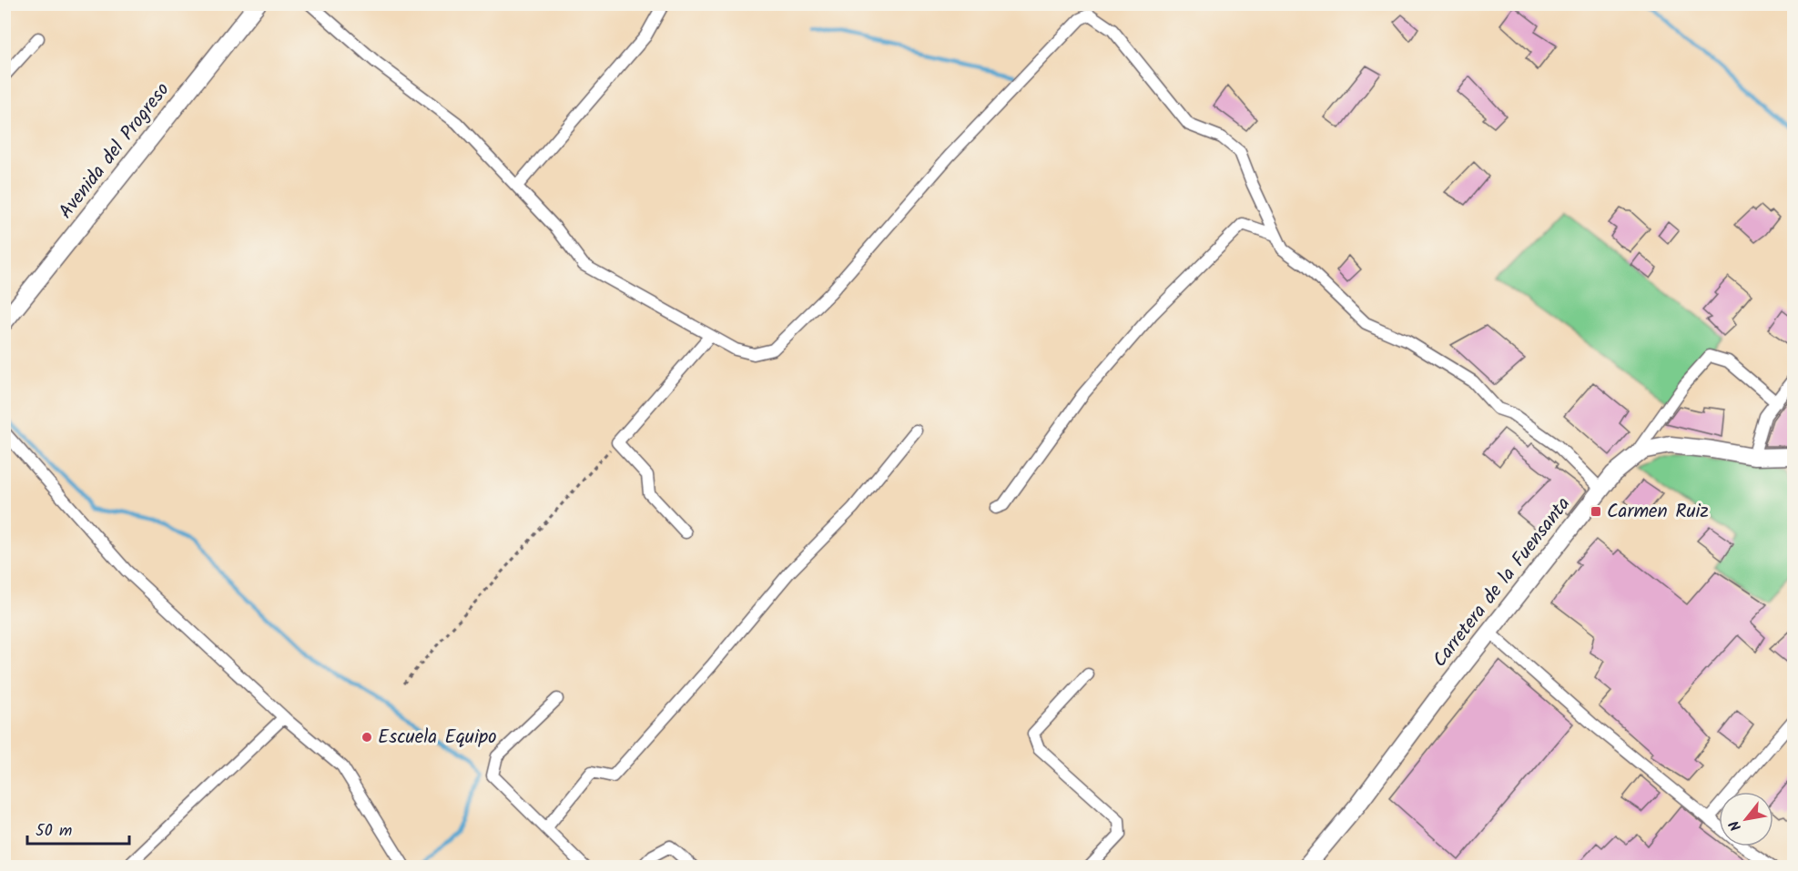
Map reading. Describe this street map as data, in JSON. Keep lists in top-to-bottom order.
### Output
{
  "streets": {
    "main road": ["Avenida del Progreso", "Carretera de la Fuensanta"]
  },
  "places": {
    "transit": ["Carmen Ruiz"],
    "other": ["Escuela Equipo"]
  },
  "scale_bar": "50 m",
  "north": "bottom left"
}
